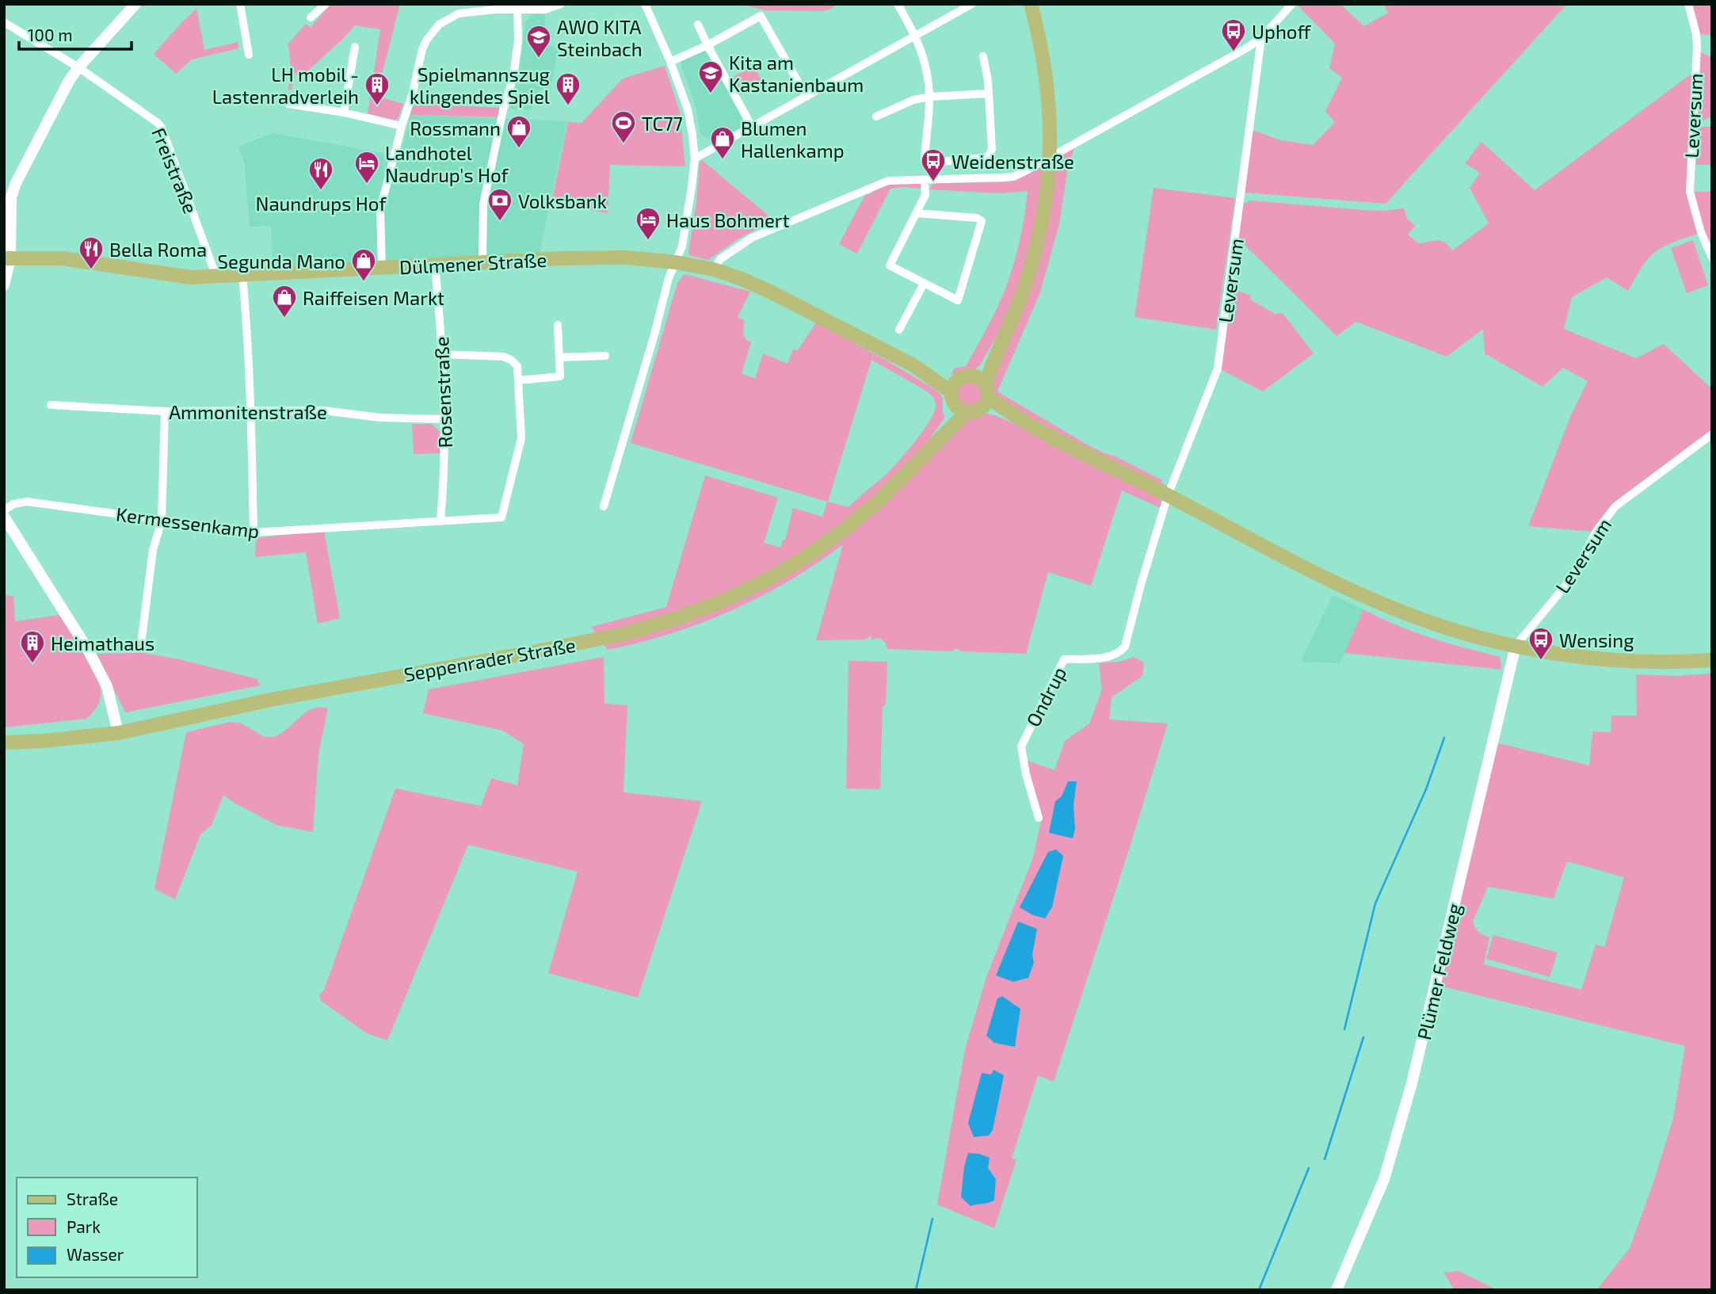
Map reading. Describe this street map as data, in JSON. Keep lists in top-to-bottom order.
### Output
{
  "streets": {
    "main road": ["Dülmener Straße", "Seppenrader Straße"],
    "street": [
      "Leversum",
      "Freistraße",
      "Rosenstraße",
      "Ammonitenstraße",
      "Kermessenkamp",
      "Ondrup",
      "Plümer Feldweg"
    ]
  },
  "crossings": [
    ["Leversum", "Ondrup"],
    ["Leversum", "Plümer Feldweg"],
    ["Freistraße", "Dülmener Straße"],
    ["Dülmener Straße", "Rosenstraße"],
    ["Dülmener Straße", "Seppenrader Straße"],
    ["Rosenstraße", "Ammonitenstraße"],
    ["Rosenstraße", "Kermessenkamp"]
  ],
  "places": {
    "bus stop": ["Uphoff", "Weidenstraße", "Wensing"],
    "school or university": ["AWO KITA Steinbach", "Kita am Kastanienbaum"],
    "building": ["LH mobil - Lastenradverleih", "Spielmannszug klingendes Spiel", "Heimathaus"],
    "sports": ["TC77"],
    "shop": [
      "Rossmann",
      "Blumen Hallenkamp",
      "Segunda Mano",
      "Raiffeisen Markt"
    ],
    "hotel": ["Landhotel Naudrup's Hof", "Haus Bohmert"],
    "restaurant": ["Naundrups Hof", "Bella Roma"],
    "bank": ["Volksbank"]
  },
  "legend": ["Straße", "Park", "Wasser"],
  "scale_bar": "100 m"
}
